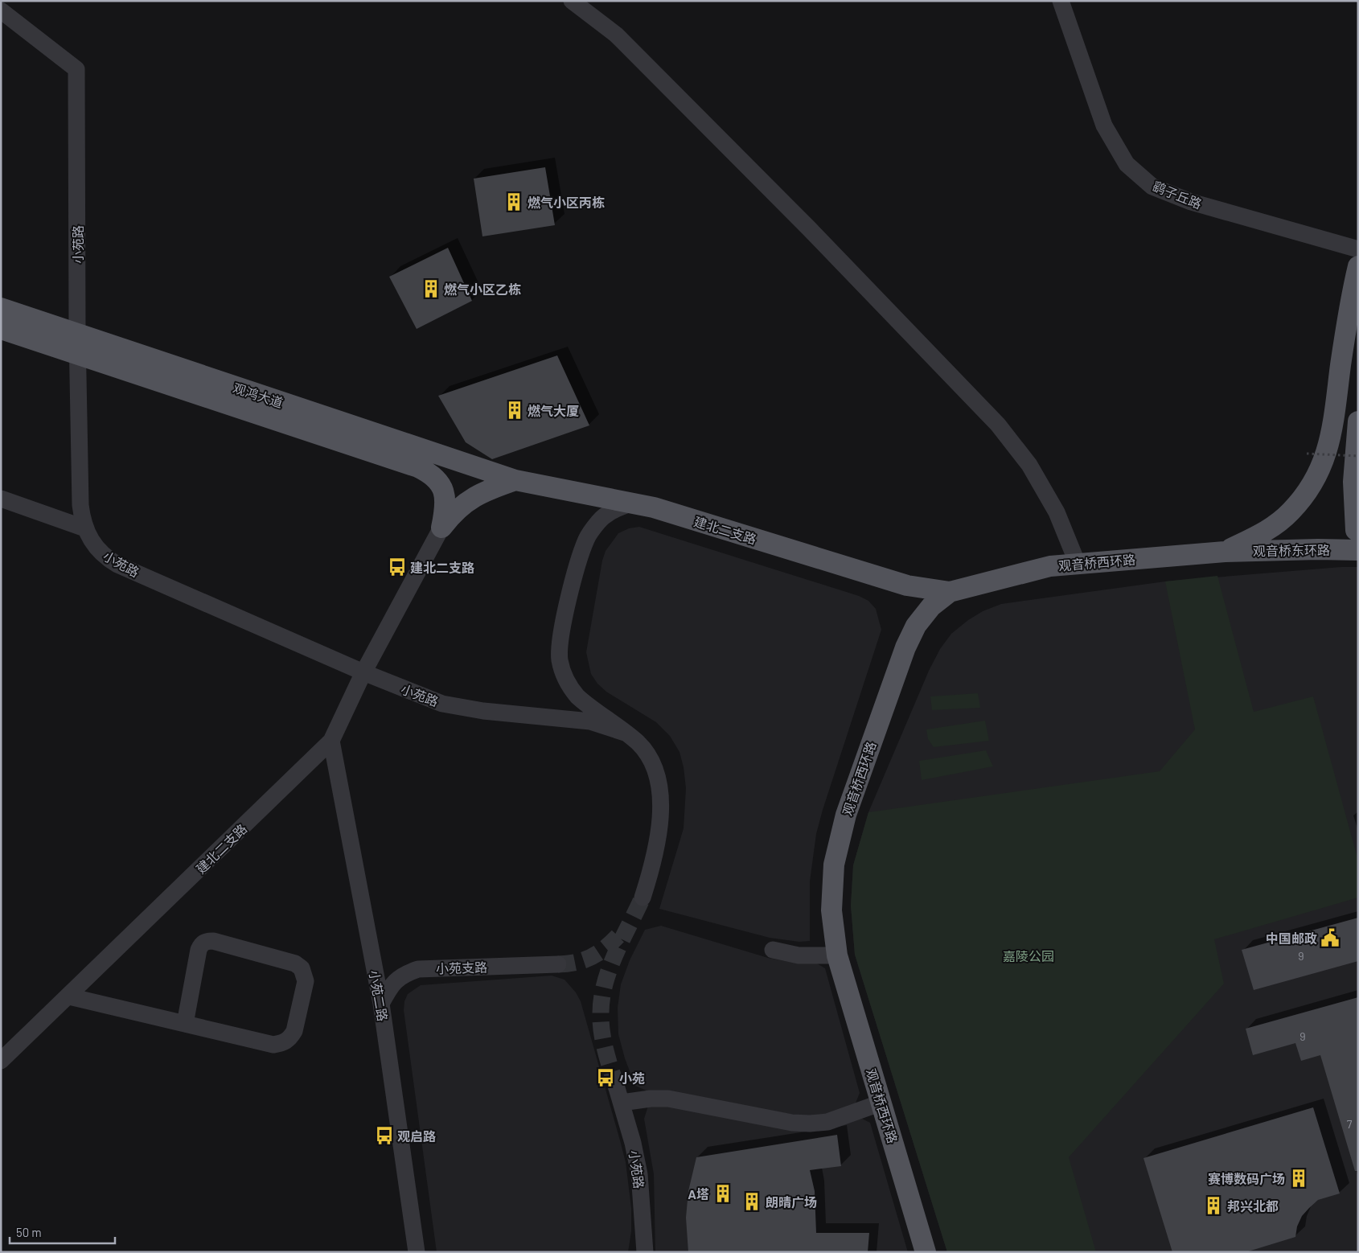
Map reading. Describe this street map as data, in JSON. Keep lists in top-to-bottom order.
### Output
{
  "streets": {
    "main road": [
      "观鸿大道",
      "建北二支路",
      "观音桥东环路",
      "观音桥西环路"
    ],
    "street": [
      "鹞子丘路",
      "小苑路",
      "小苑支路",
      "小苑二路"
    ]
  },
  "crossings": [
    ["小苑路", "观鸿大道"],
    ["小苑路", "建北二支路"],
    ["小苑路", "观音桥西环路"],
    ["观鸿大道", "建北二支路"],
    ["建北二支路", "观音桥西环路"],
    ["建北二支路", "小苑二路"],
    ["观音桥东环路", "观音桥西环路"],
    ["小苑支路", "小苑二路"]
  ],
  "parks": ["嘉陵公园"],
  "places": {
    "building": [
      "燃气小区丙栋",
      "燃气小区乙栋",
      "燃气大厦",
      "赛博数码广场",
      "A塔",
      "朗晴广场",
      "邦兴北都"
    ],
    "bus stop": ["建北二支路", "小苑", "观启路"],
    "public building": ["中国邮政"]
  },
  "house_numbers": ["9", "9", "7"],
  "scale_bar": "50 m"
}
